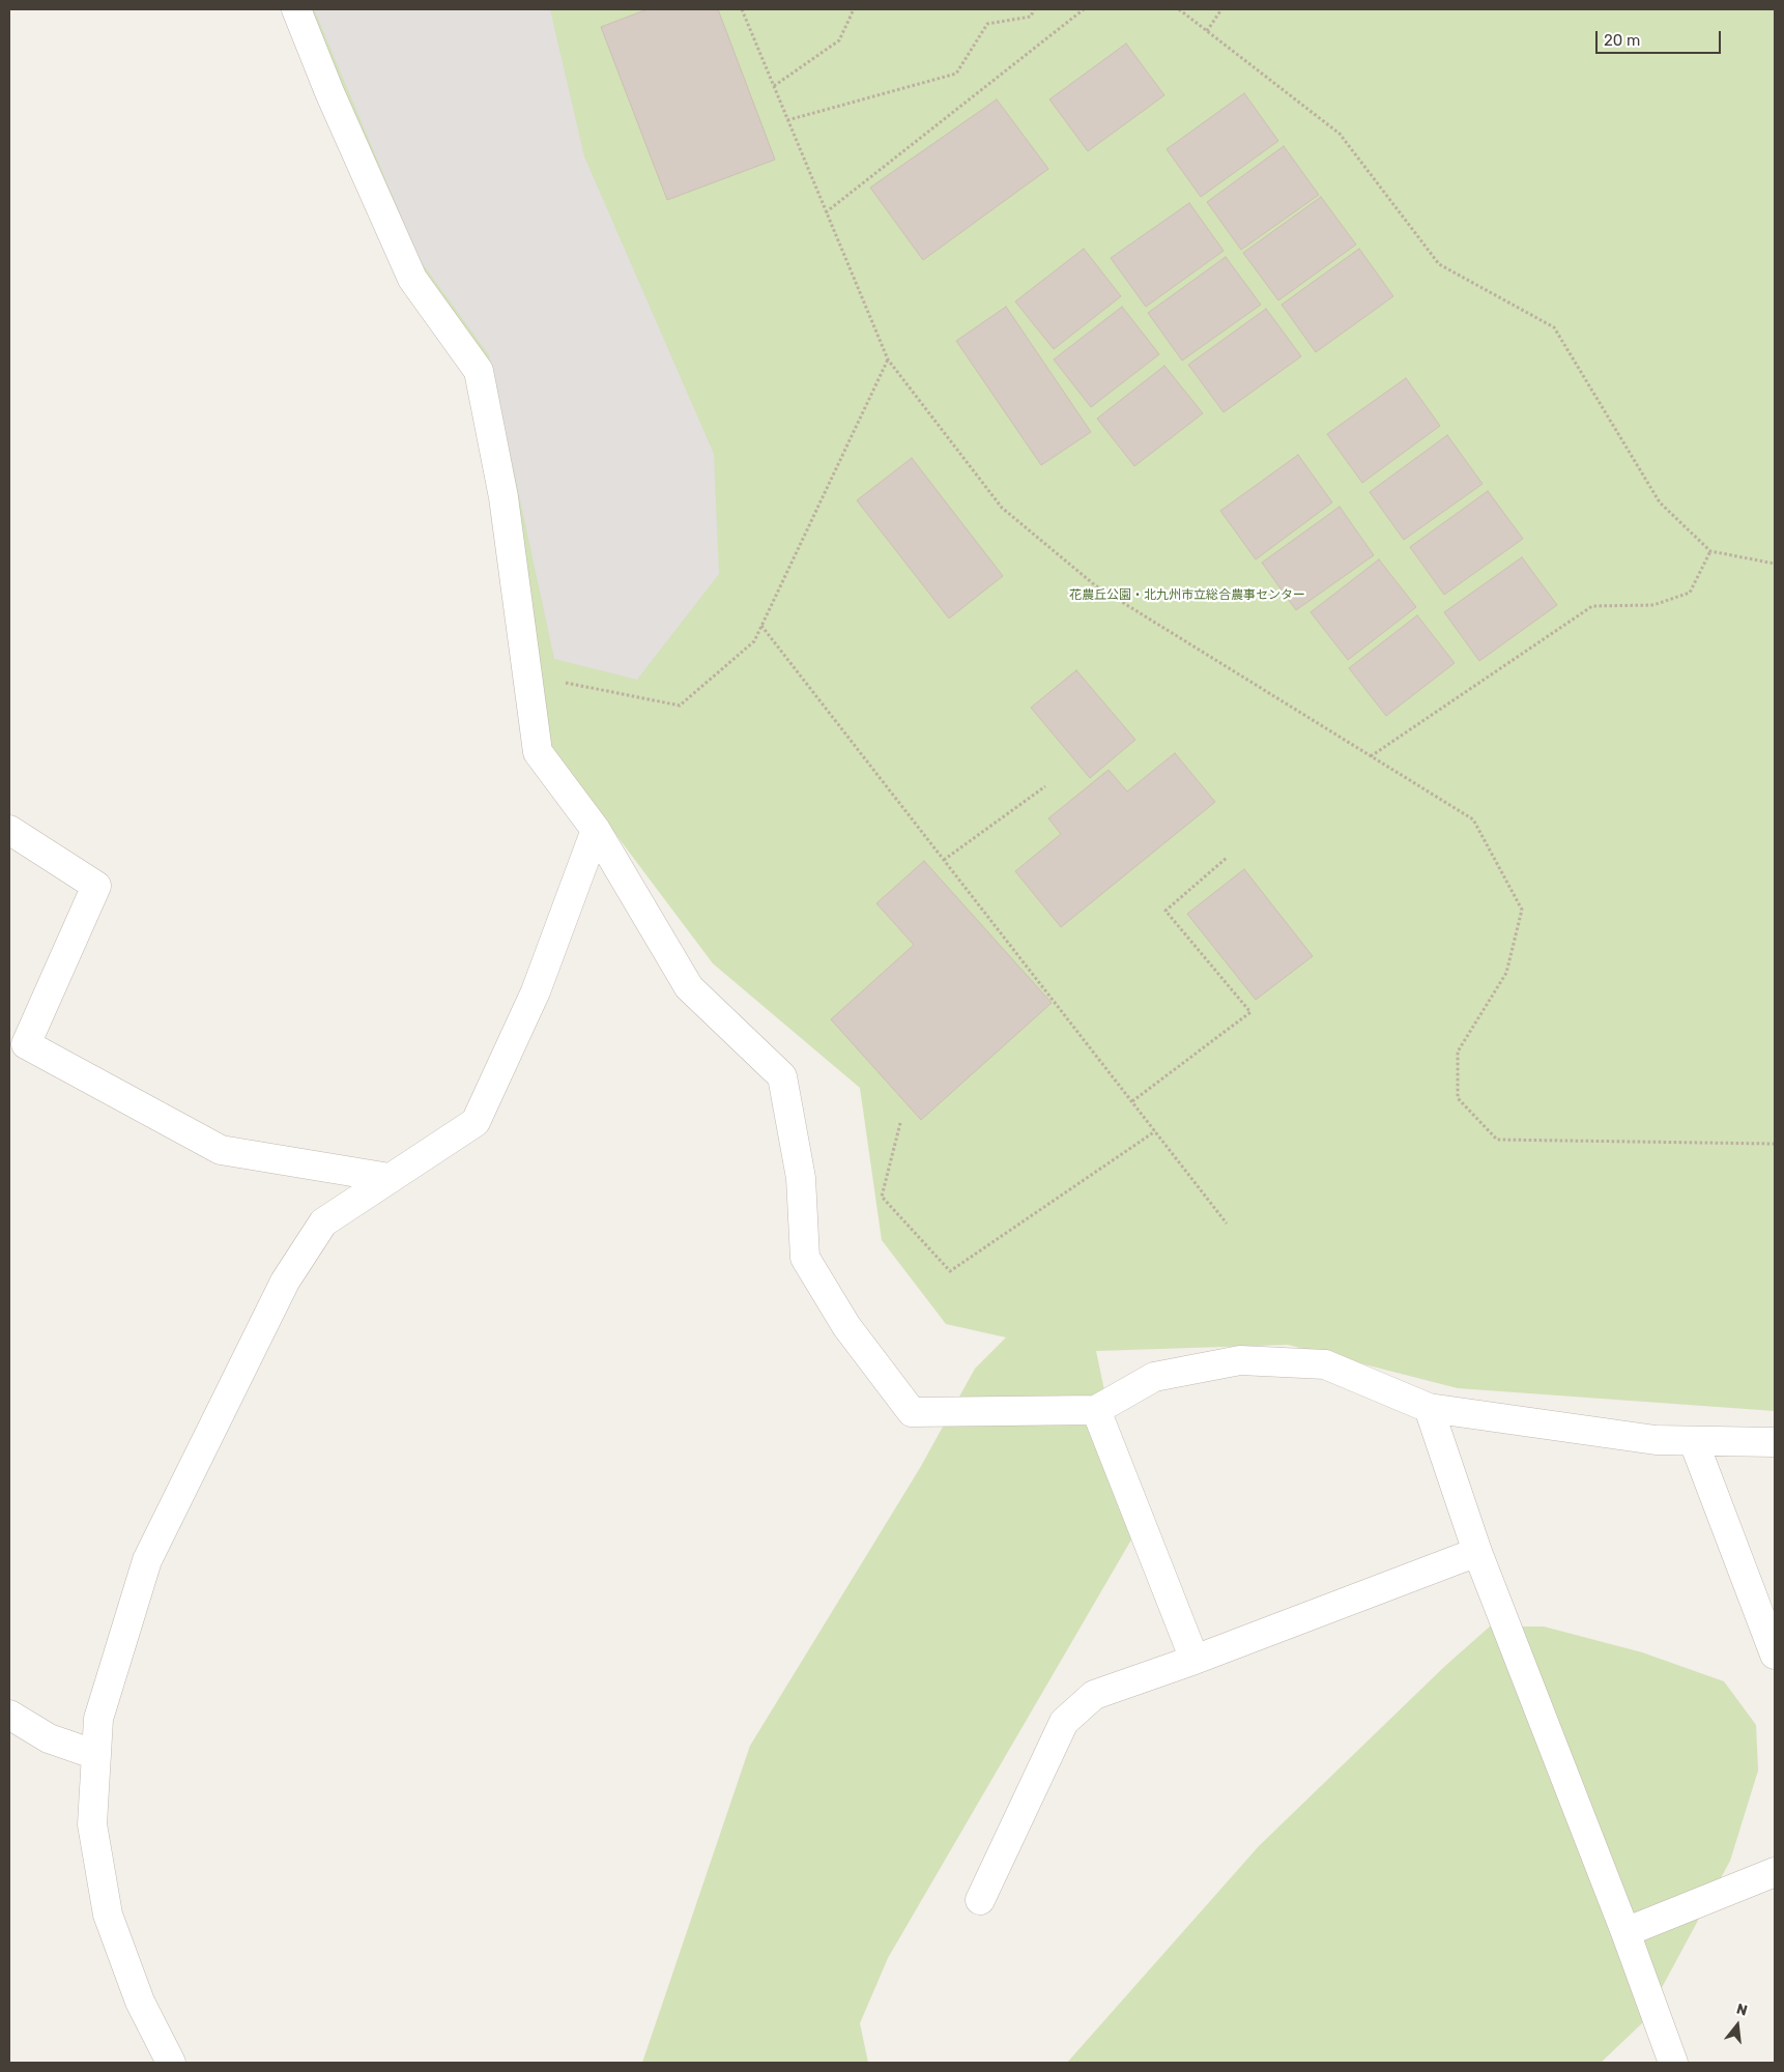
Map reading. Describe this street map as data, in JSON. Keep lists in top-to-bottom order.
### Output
{
  "parks": ["花農丘公園・北九州市立総合農事センター"],
  "scale_bar": "20 m",
  "north": "top"
}
